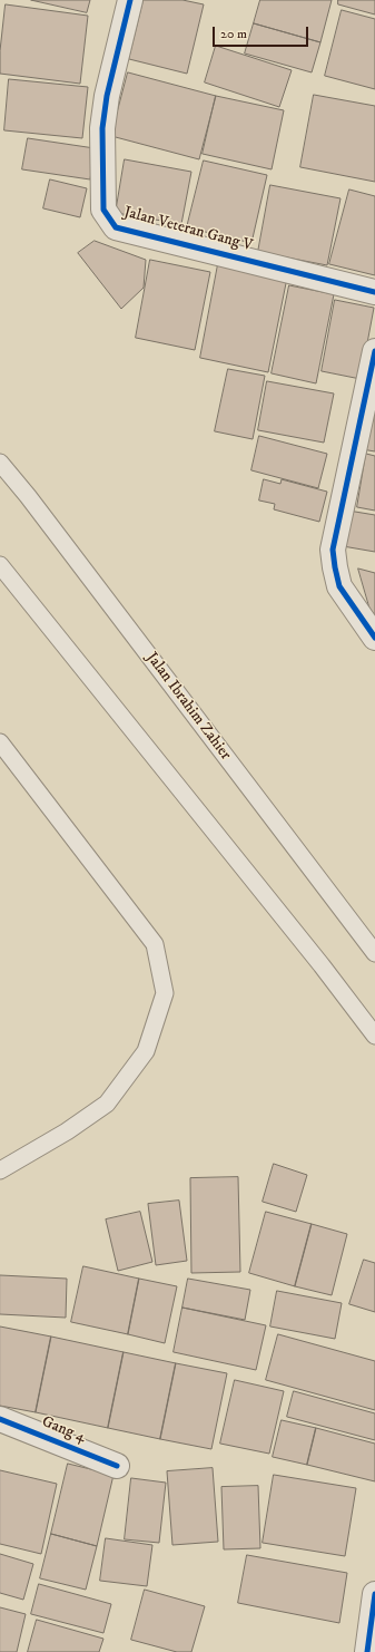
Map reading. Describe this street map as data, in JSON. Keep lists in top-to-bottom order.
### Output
{
  "streets": {
    "street": ["Jalan Veteran Gang V", "Gang 4"],
    "lane": ["Jalan Ibrahim Zahier"]
  },
  "scale_bar": "20 m"
}
